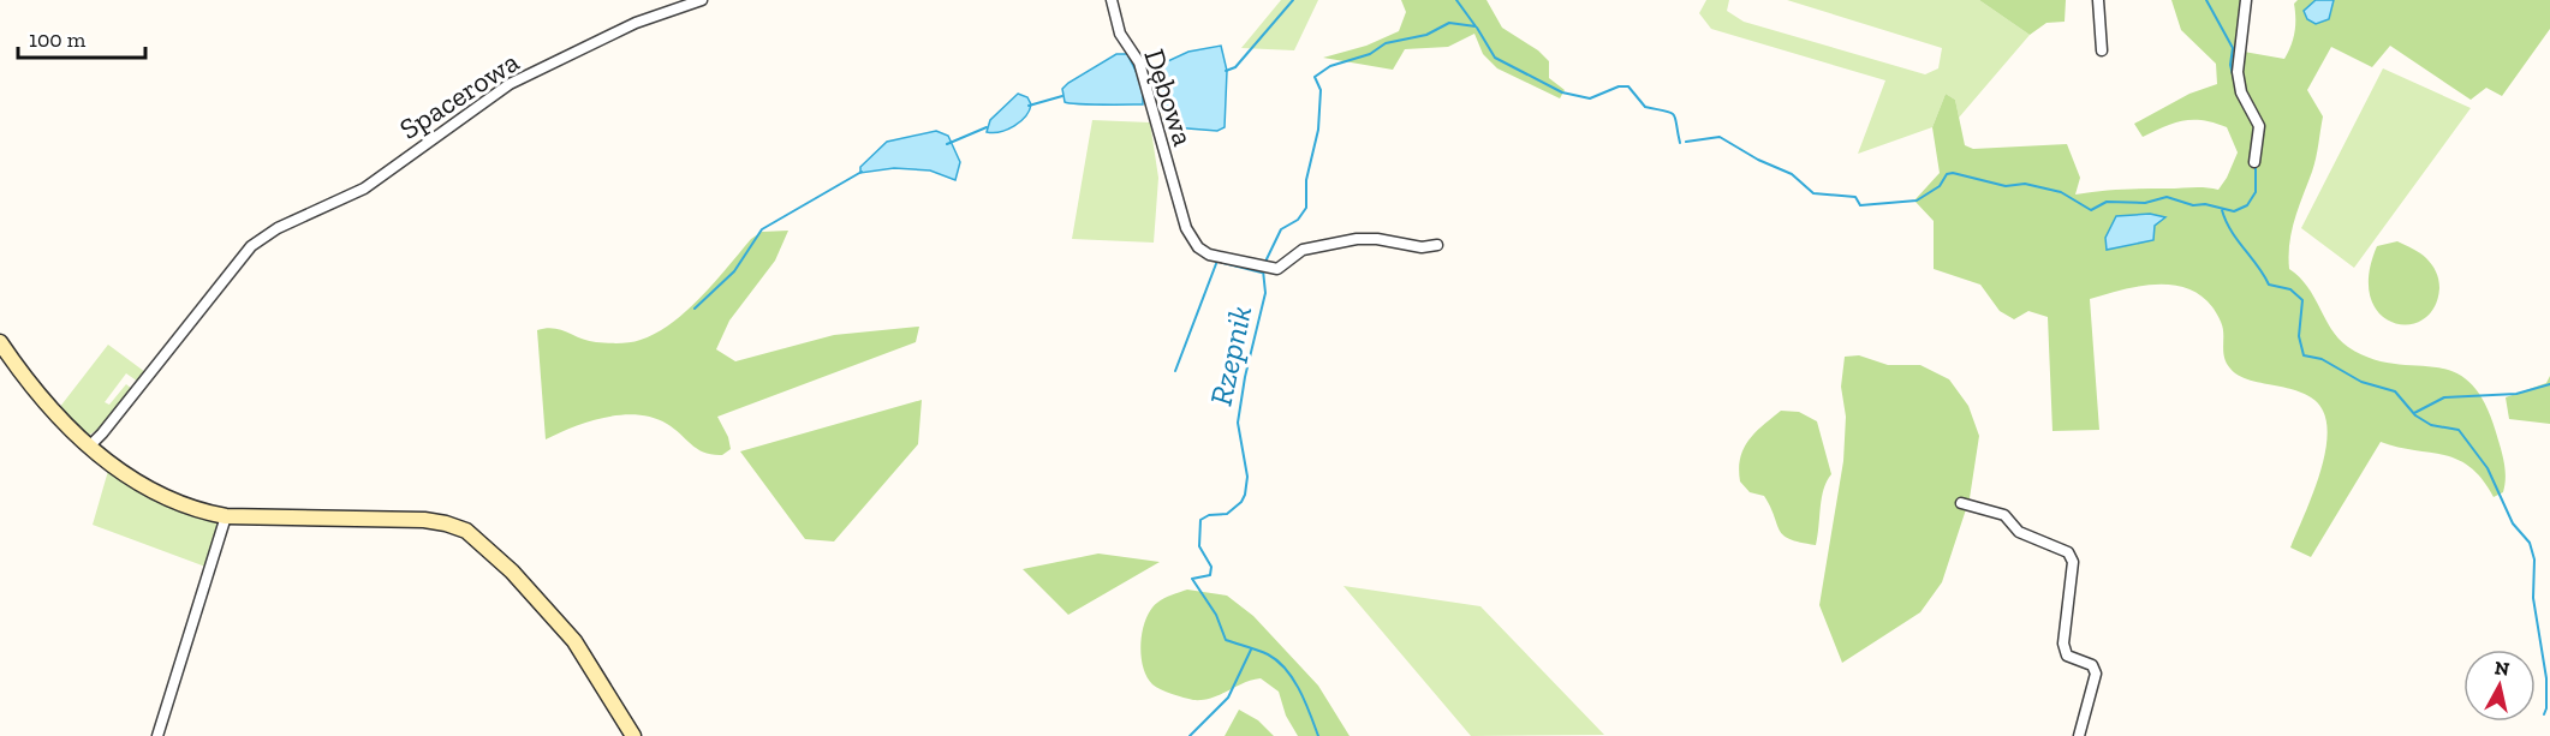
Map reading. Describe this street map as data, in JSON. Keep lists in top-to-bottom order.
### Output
{
  "streets": {
    "street": ["Spacerowa", "Dębowa"]
  },
  "water": ["Rzepnik"],
  "scale_bar": "100 m",
  "north": "top"
}
